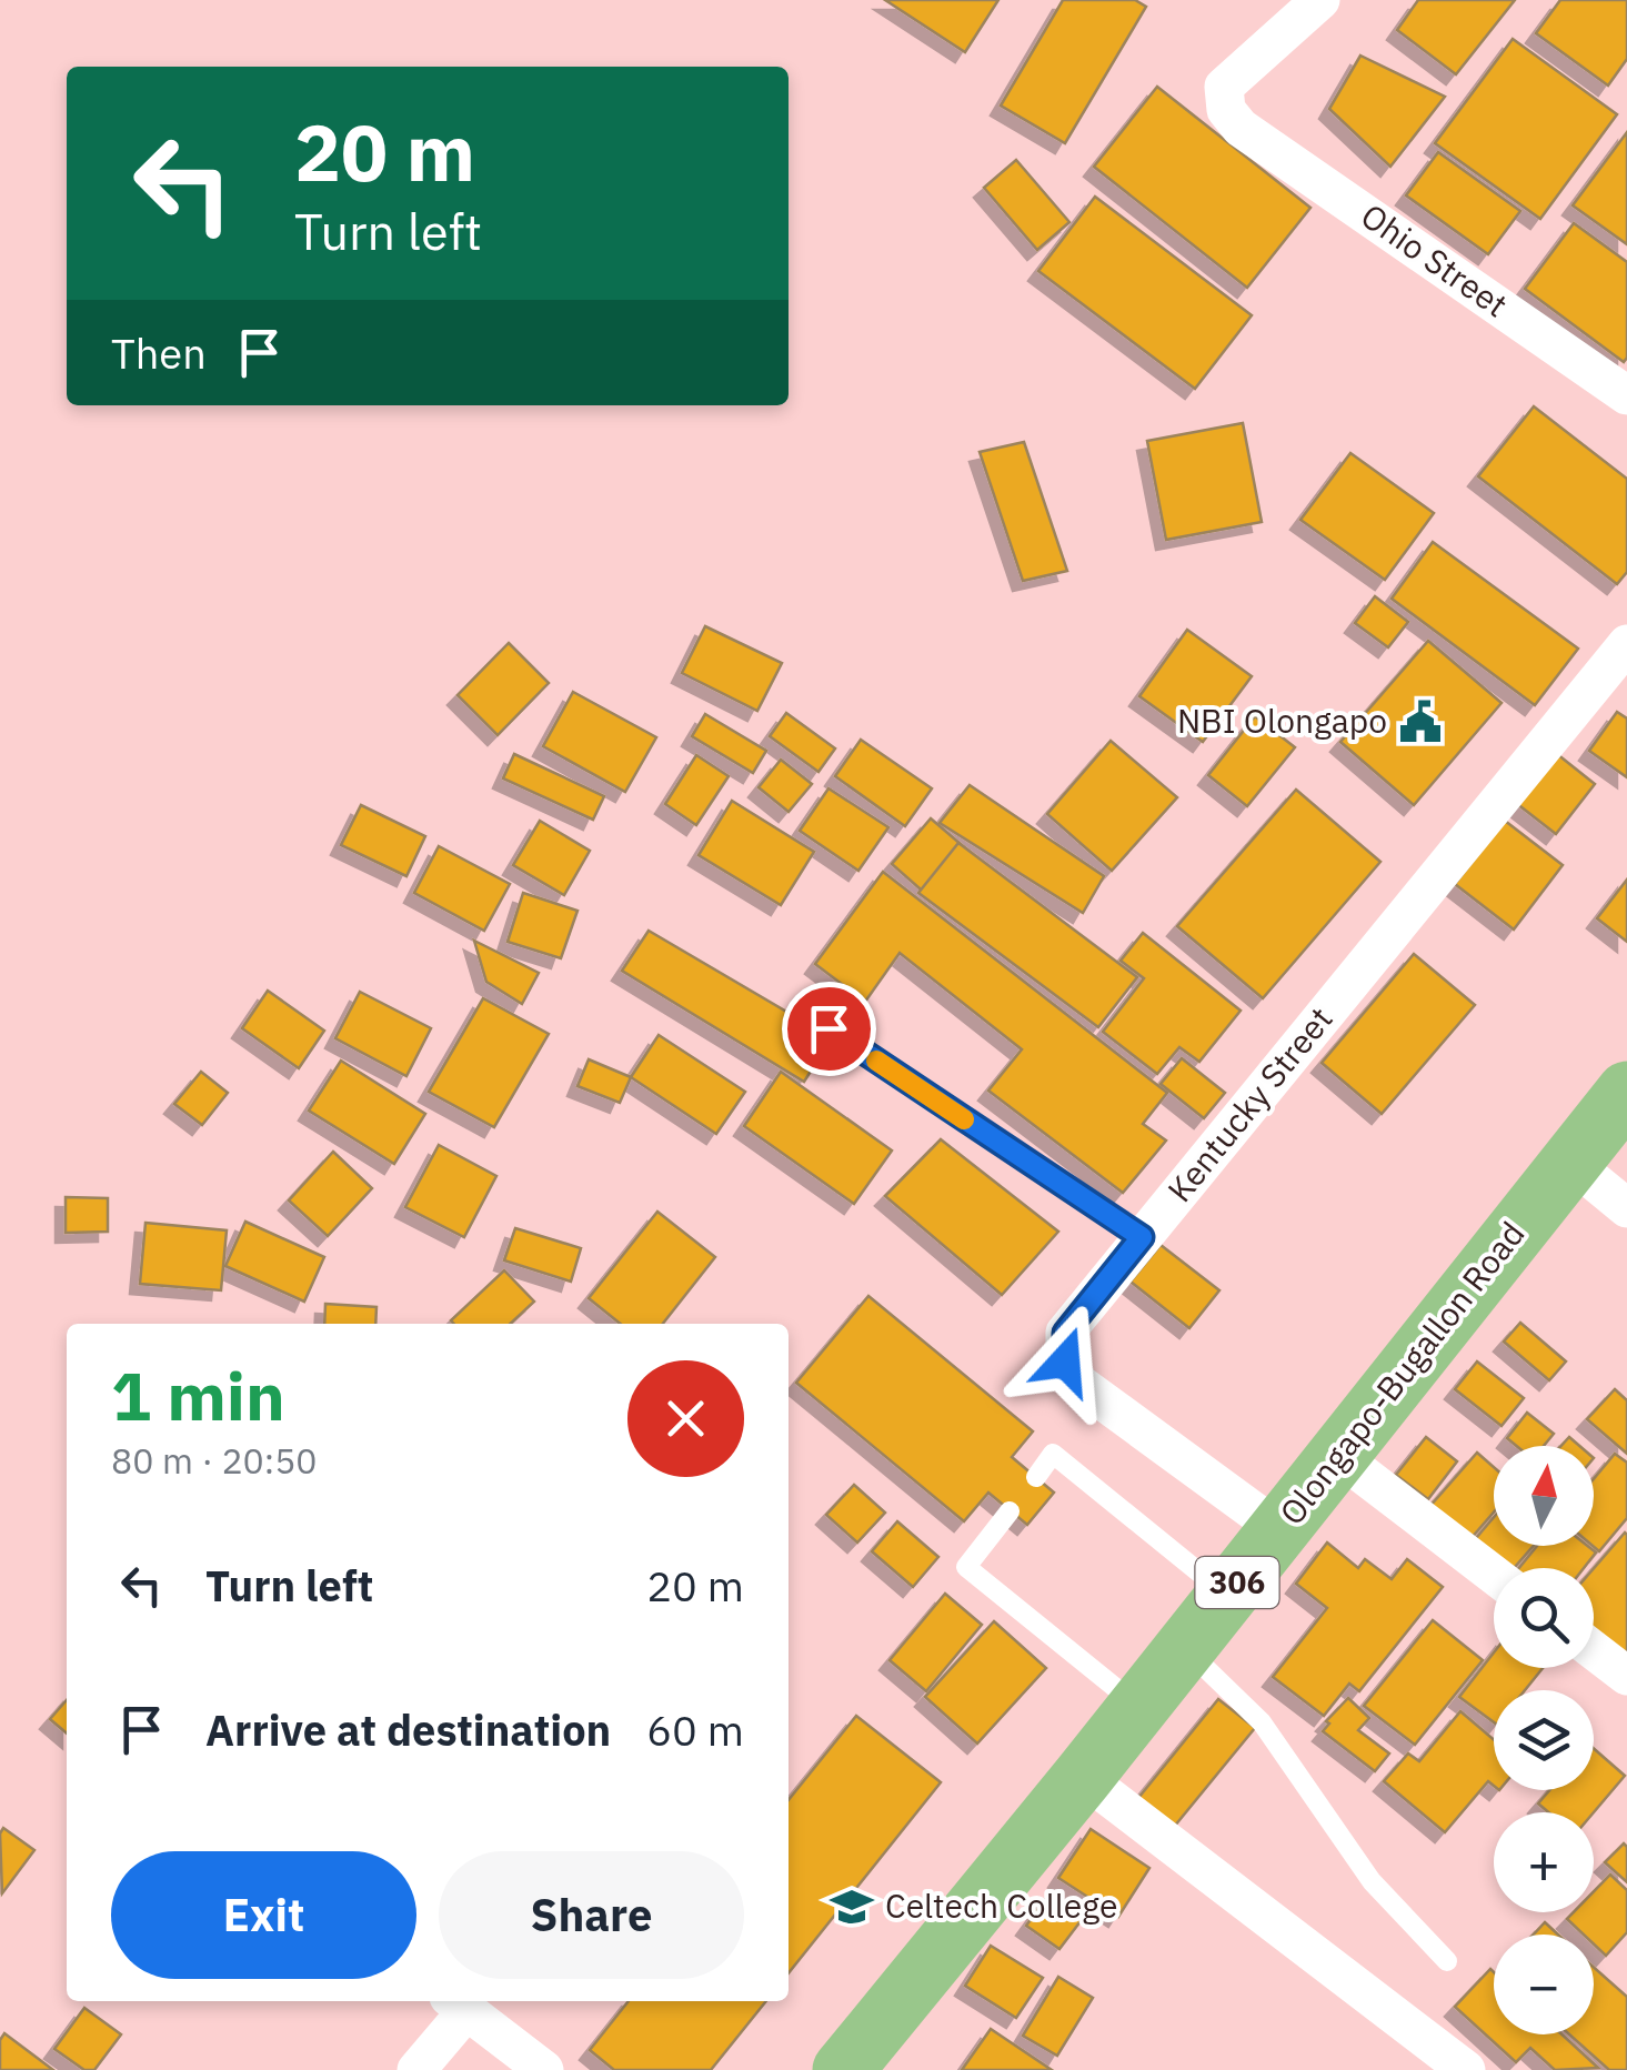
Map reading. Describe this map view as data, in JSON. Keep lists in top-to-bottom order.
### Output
{
  "streets": {
    "main road": ["Olongapo-Bugallon Road", "306"],
    "street": ["Ohio Street", "Kentucky Street"]
  },
  "crossings": [
    ["Kentucky Street", "Olongapo-Bugallon Road"]
  ],
  "places": {
    "public building": ["NBI Olongapo"],
    "school or university": ["Celtech College"]
  },
  "north": "top",
  "page": {
    "turn": ["20 m", "Turn left"],
    "then": "Then",
    "heading": ["1 min", "80 m · 20:50"],
    "map_buttons": ["+", "−"],
    "list": [
      {
        "name": "Turn left",
        "value": "20 m"
      },
      {
        "name": "Arrive at destination",
        "value": "60 m"
      }
    ],
    "buttons": ["Exit", "Share"]
  }
}
